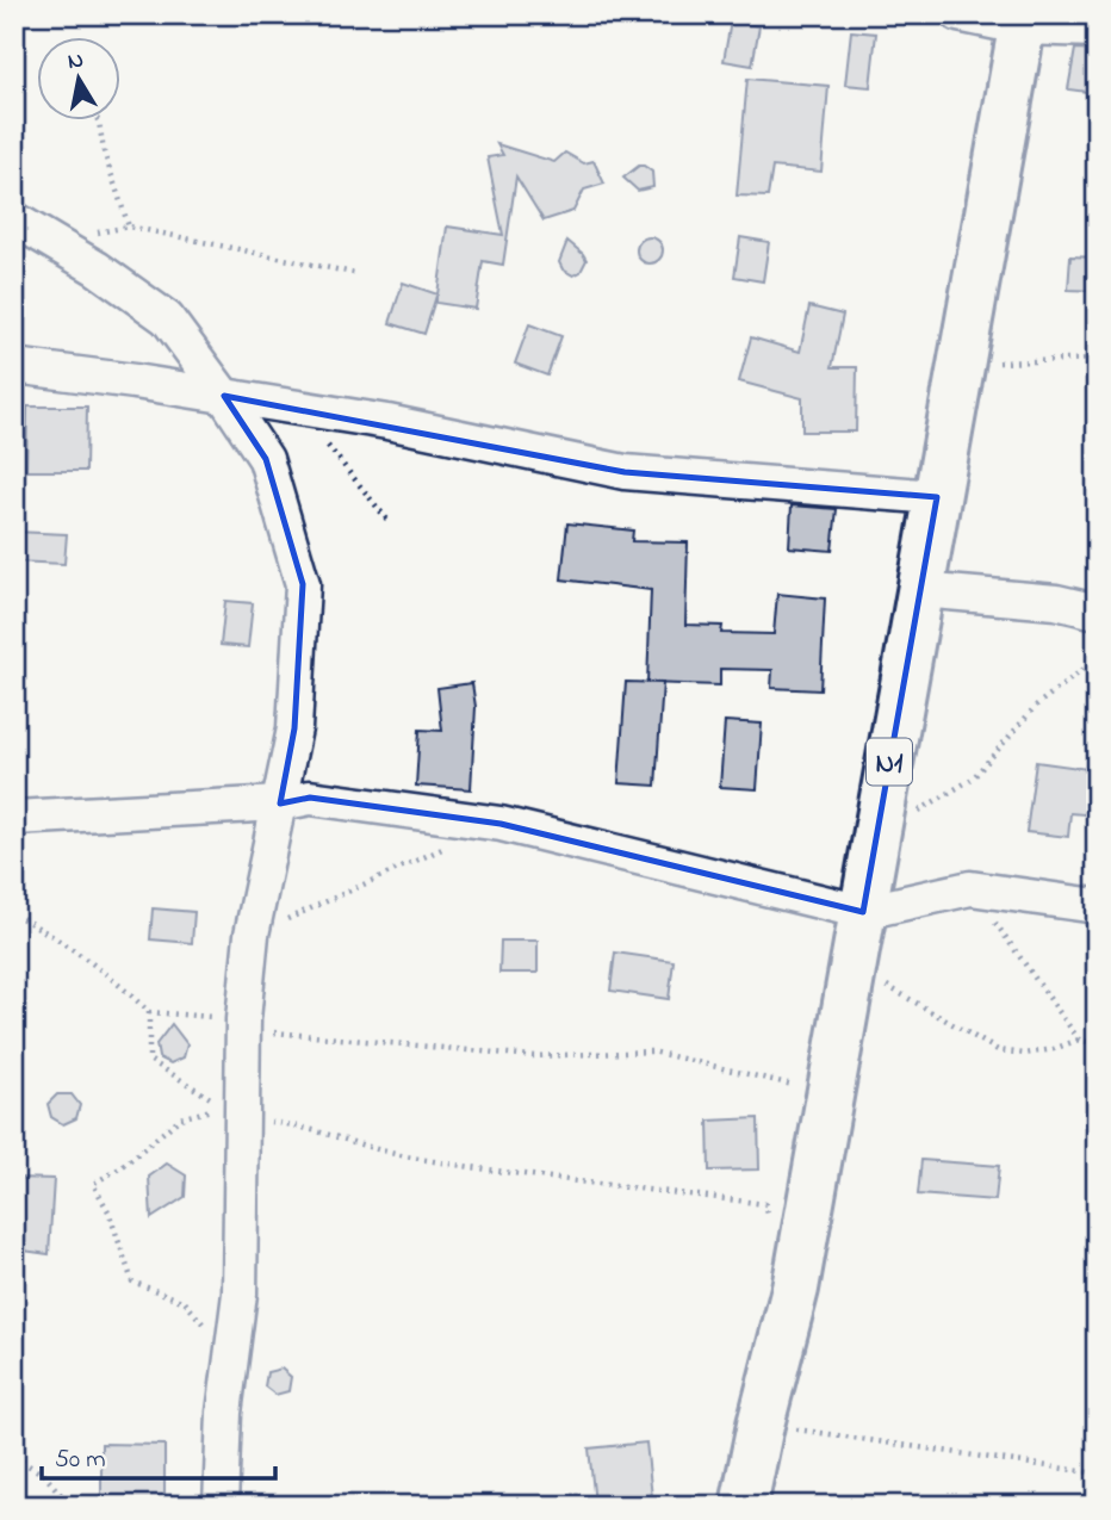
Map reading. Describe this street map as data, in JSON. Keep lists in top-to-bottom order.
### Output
{
  "streets": {
    "highway": ["N1"]
  },
  "scale_bar": "50 m",
  "north": "top"
}
